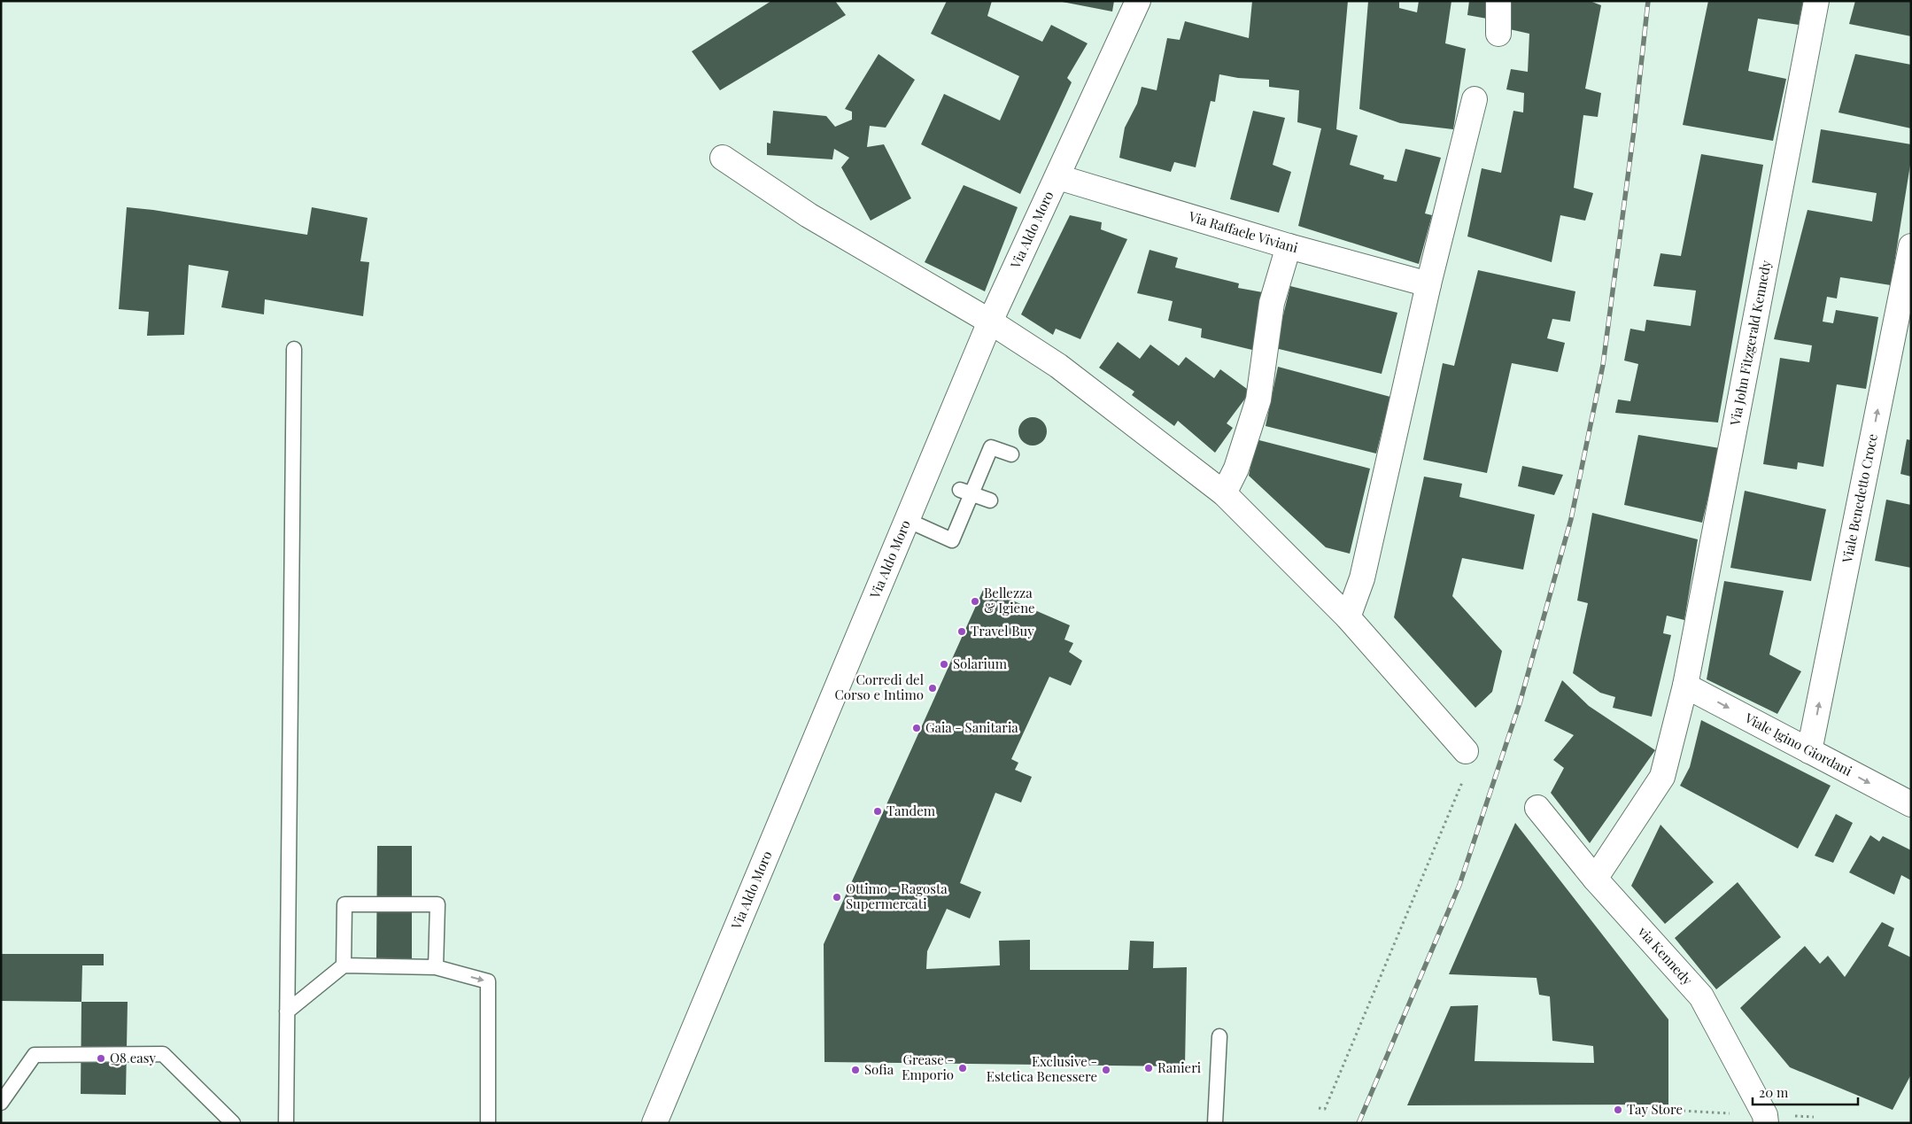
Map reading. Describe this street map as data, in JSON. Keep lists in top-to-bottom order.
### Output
{
  "streets": {
    "street": [
      "Via Aldo Moro",
      "Via Raffaele Viviani",
      "Via John Fitzgerald Kennedy",
      "Viale Benedetto Croce",
      "Viale Igino Giordani",
      "via Kennedy"
    ]
  },
  "crossings": [
    ["Via Aldo Moro", "Via Raffaele Viviani"],
    ["Via John Fitzgerald Kennedy", "Viale Igino Giordani"],
    ["Via John Fitzgerald Kennedy", "via Kennedy"],
    ["Viale Benedetto Croce", "Viale Igino Giordani"]
  ],
  "one_way": ["Viale Benedetto Croce", "Viale Igino Giordani"],
  "places": [
    "Bellezza & Igiene",
    "Travel Buy",
    "Solarium",
    "Corredi del Corso e Intimo",
    "Gaia - Sanitaria",
    "Tandem",
    "Ottimo - Ragosta Supermercati",
    "Q8 easy",
    "Grease - Emporio",
    "Ranieri",
    "Sofia",
    "Exclusive - Estetica Benessere",
    "Tay Store"
  ],
  "scale_bar": "20 m"
}
